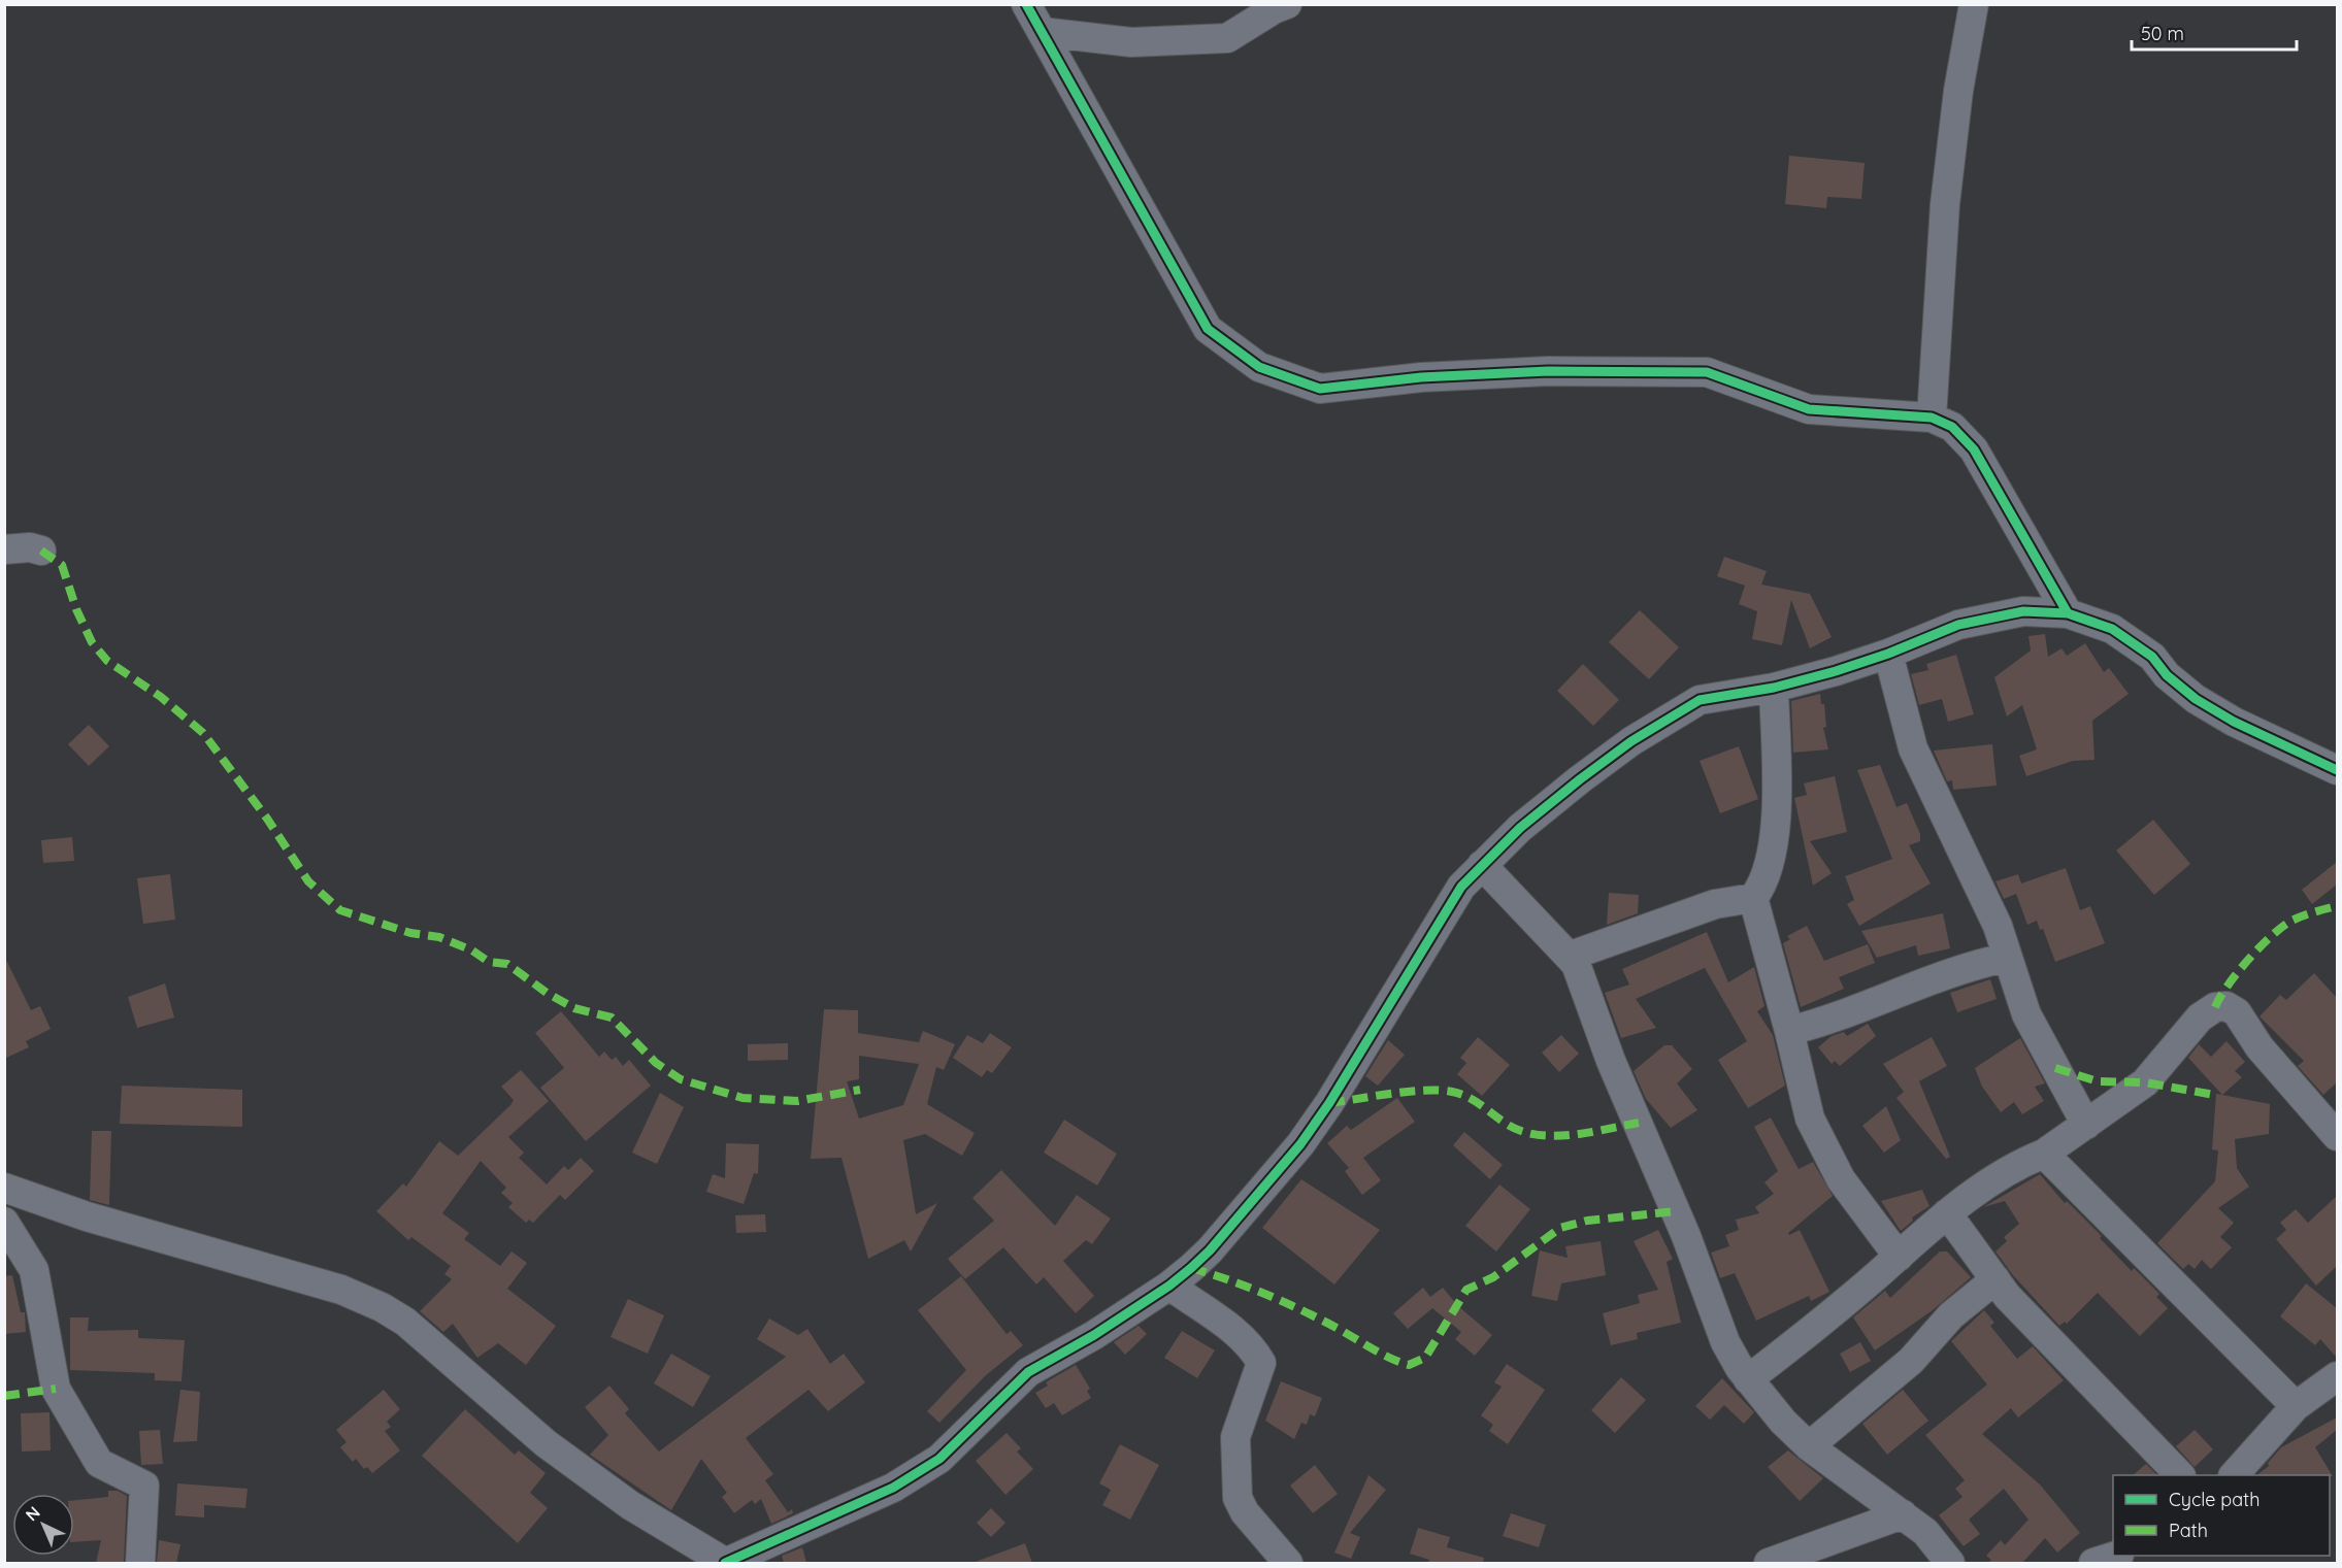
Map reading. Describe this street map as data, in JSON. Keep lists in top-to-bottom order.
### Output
{
  "legend": ["Cycle path", "Path"],
  "scale_bar": "50 m",
  "north": "top left"
}
